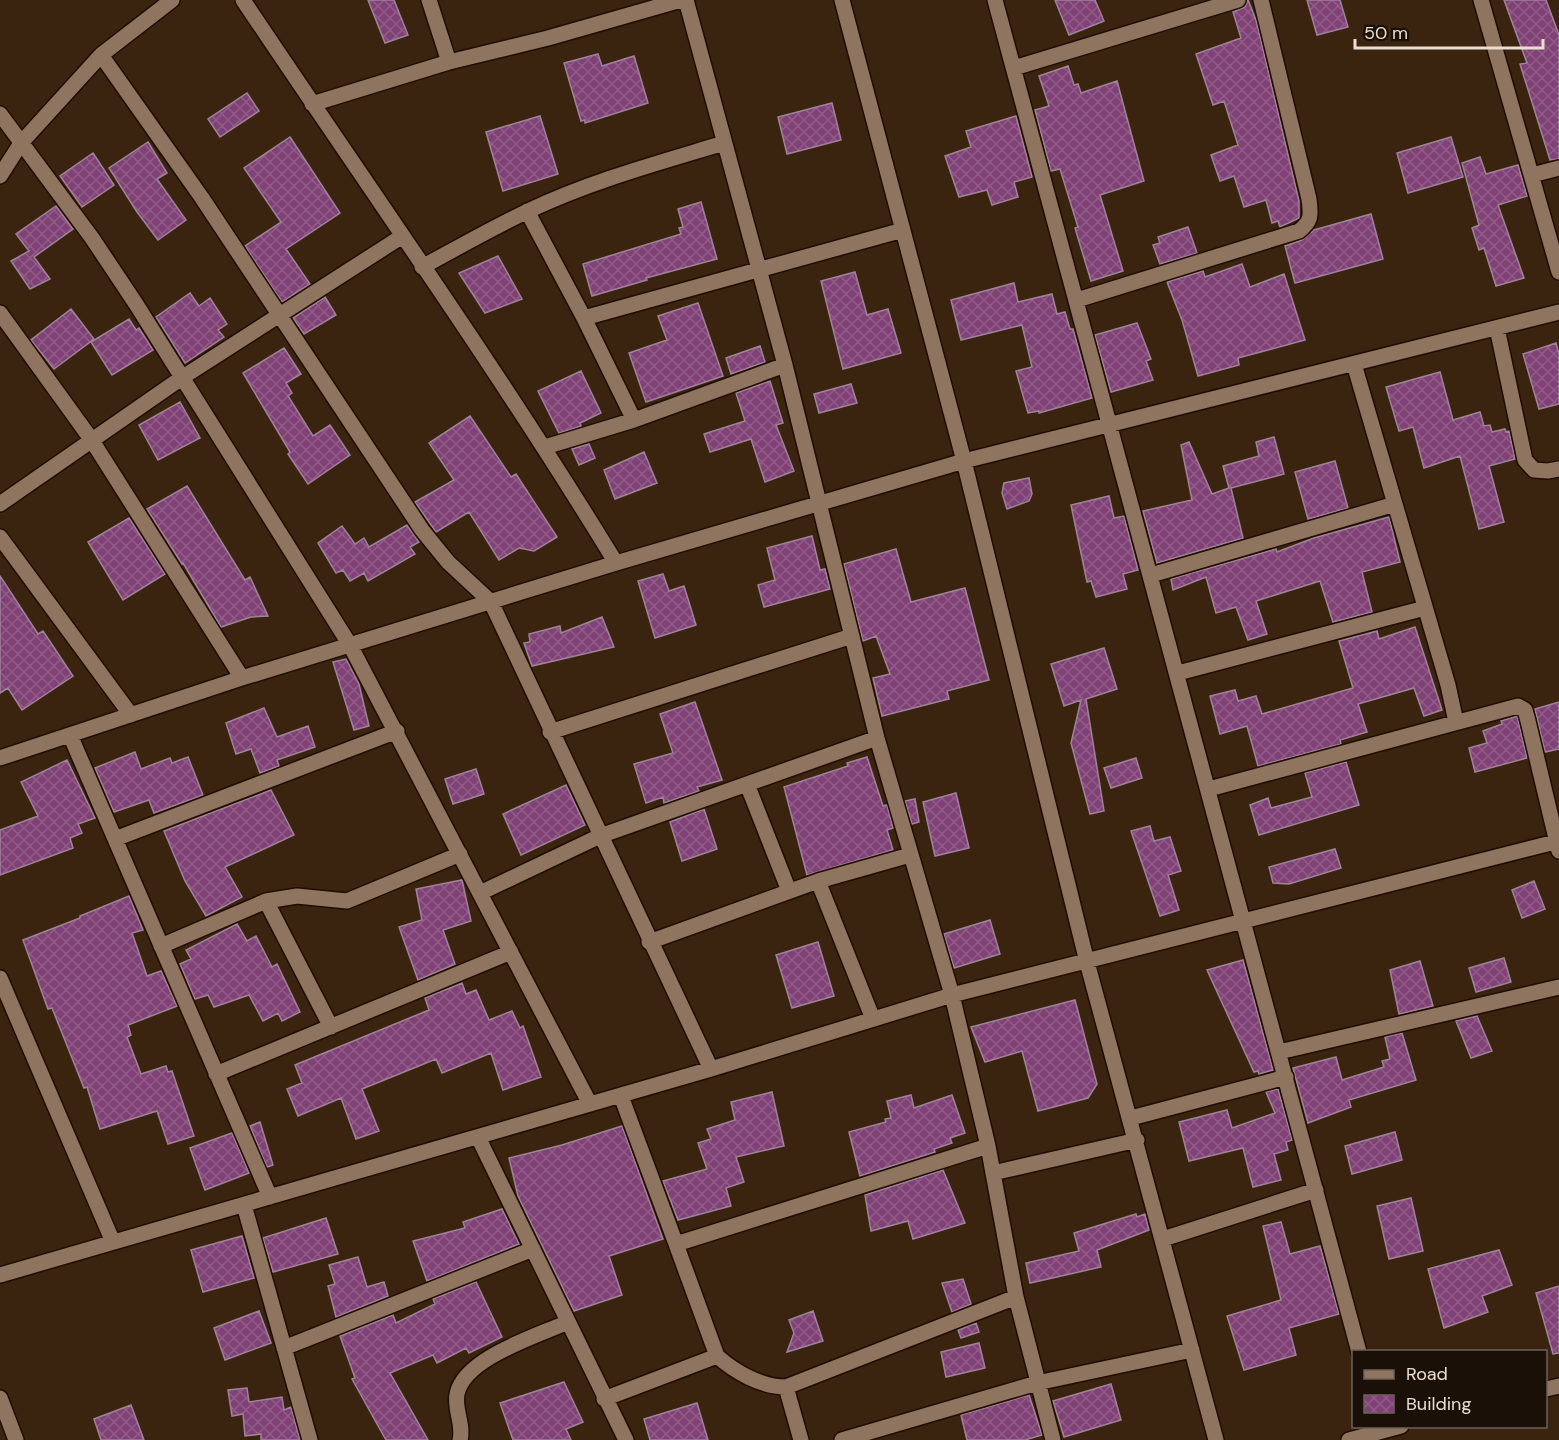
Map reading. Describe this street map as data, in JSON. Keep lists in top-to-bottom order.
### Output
{
  "legend": ["Road", "Building"],
  "scale_bar": "50 m"
}
